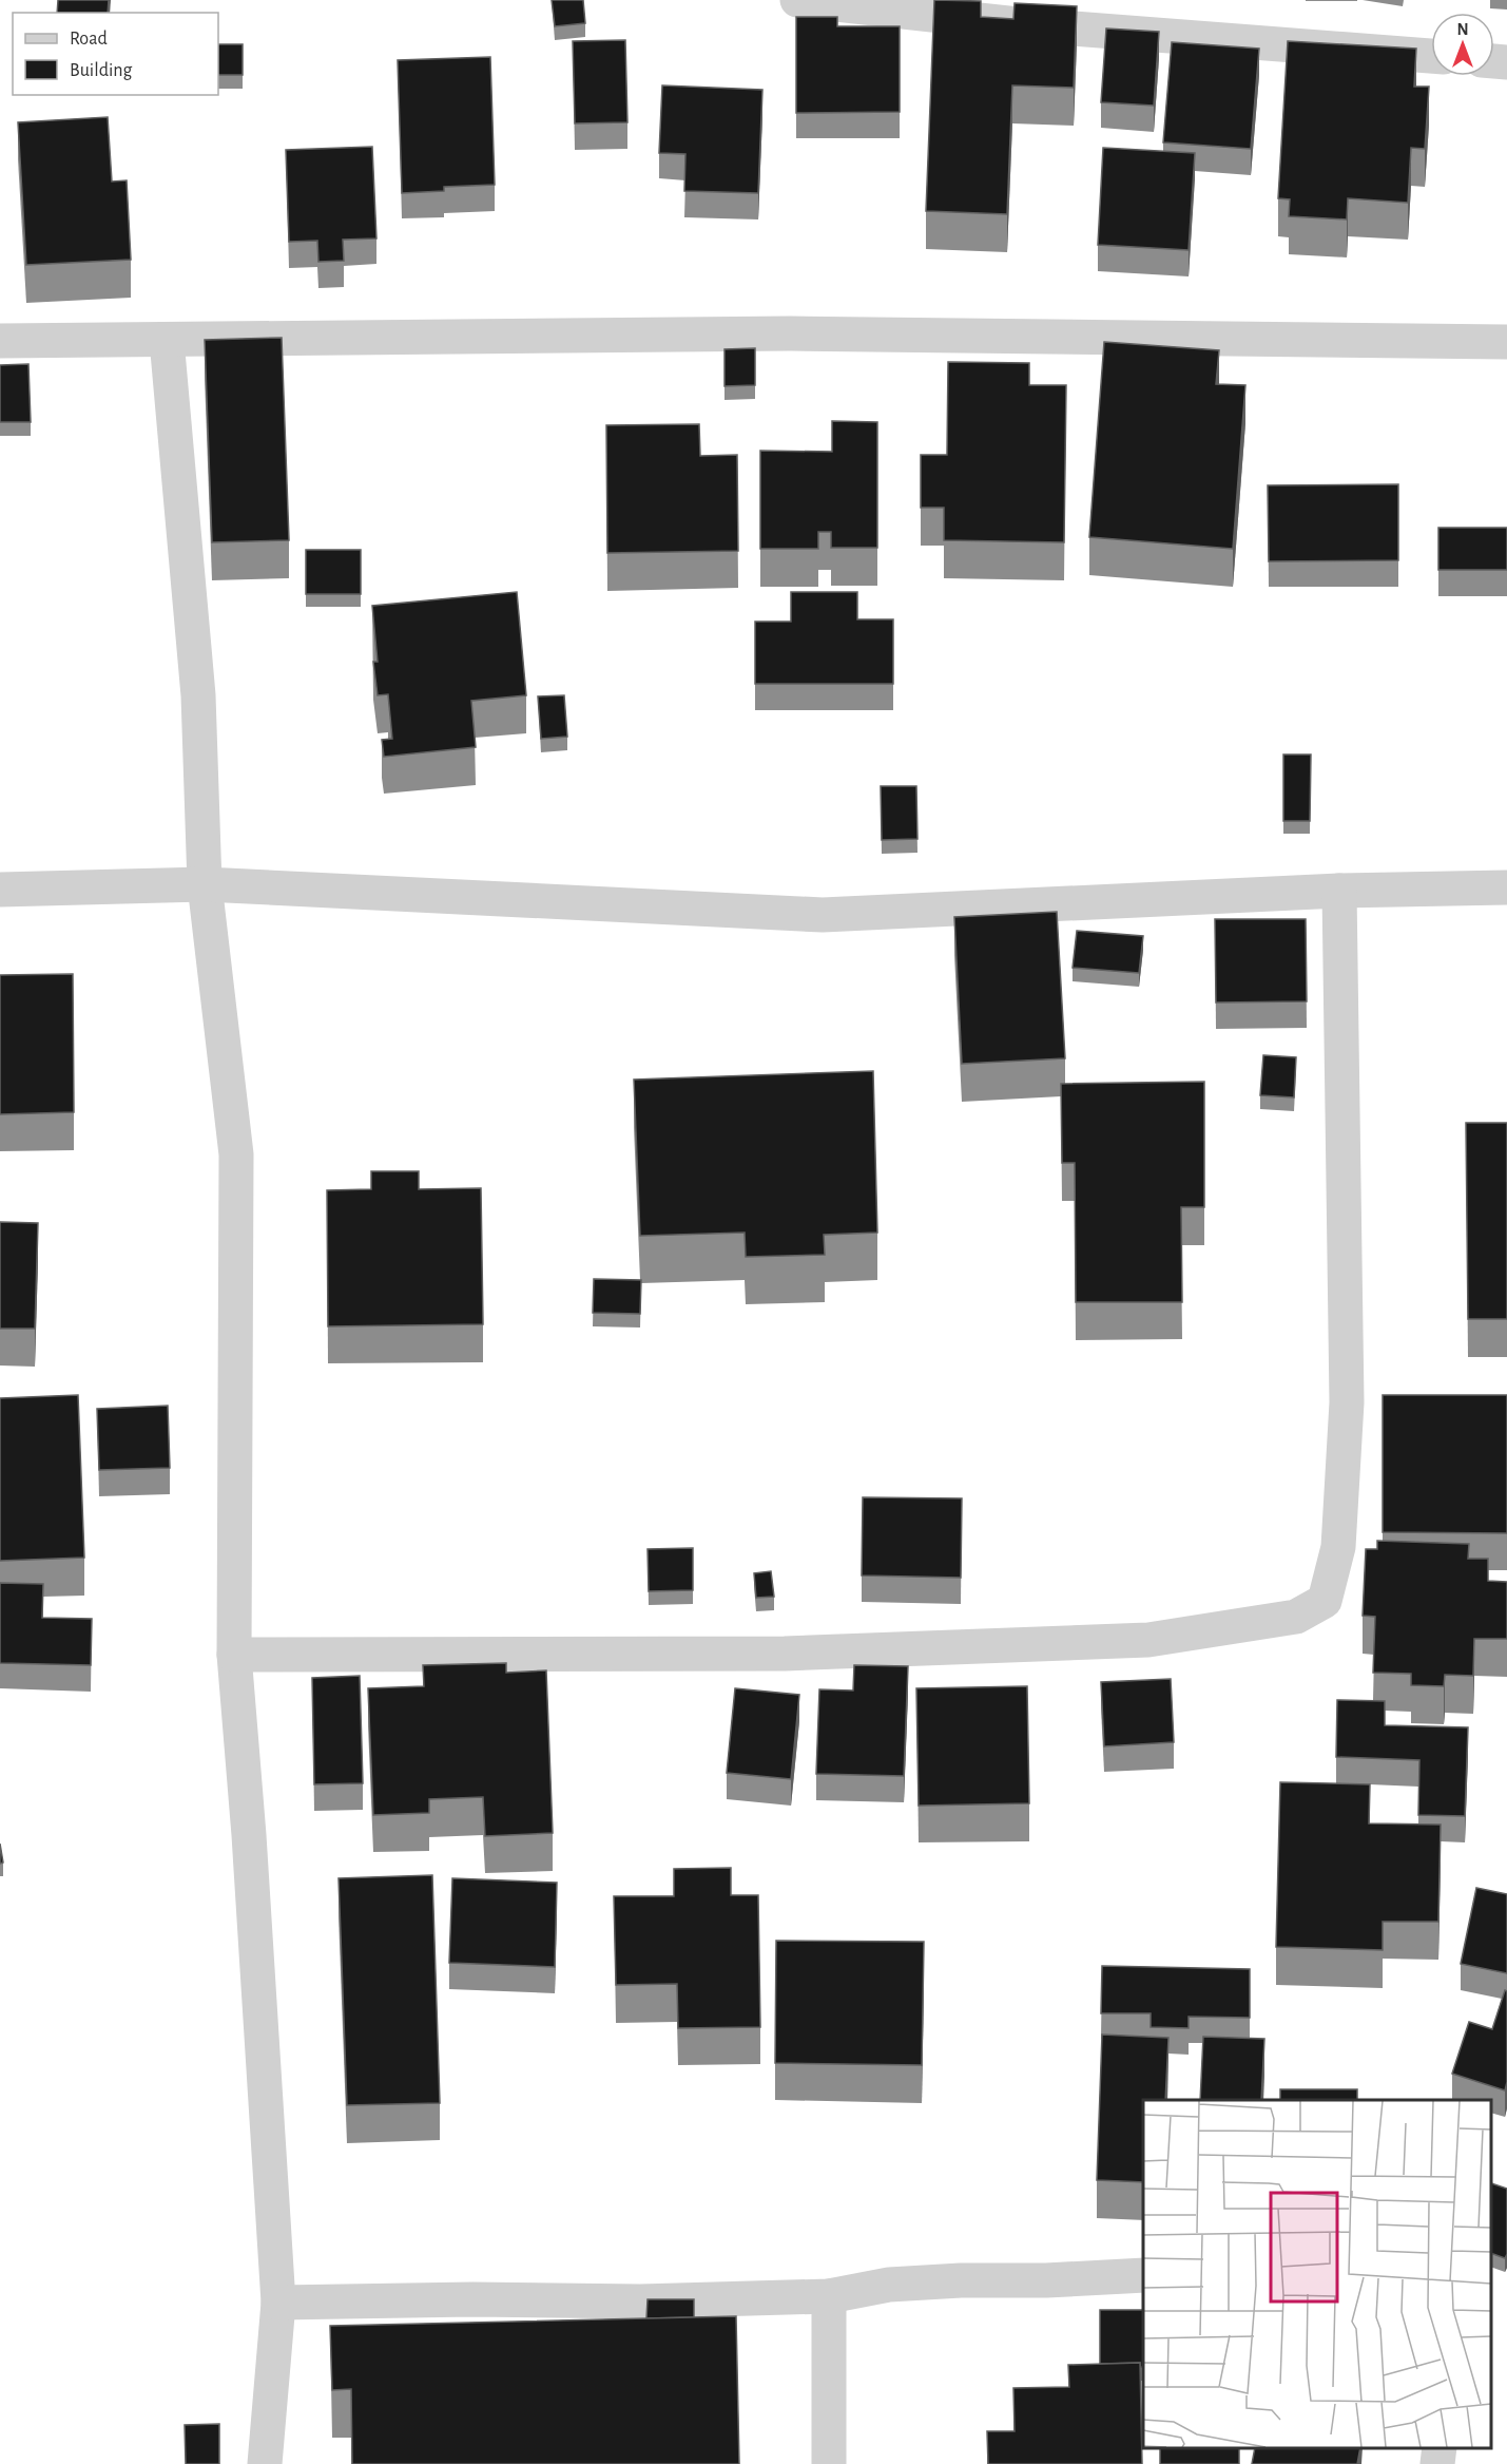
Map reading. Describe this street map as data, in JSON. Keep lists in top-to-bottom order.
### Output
{
  "legend": ["Road", "Building"],
  "north": "top"
}
